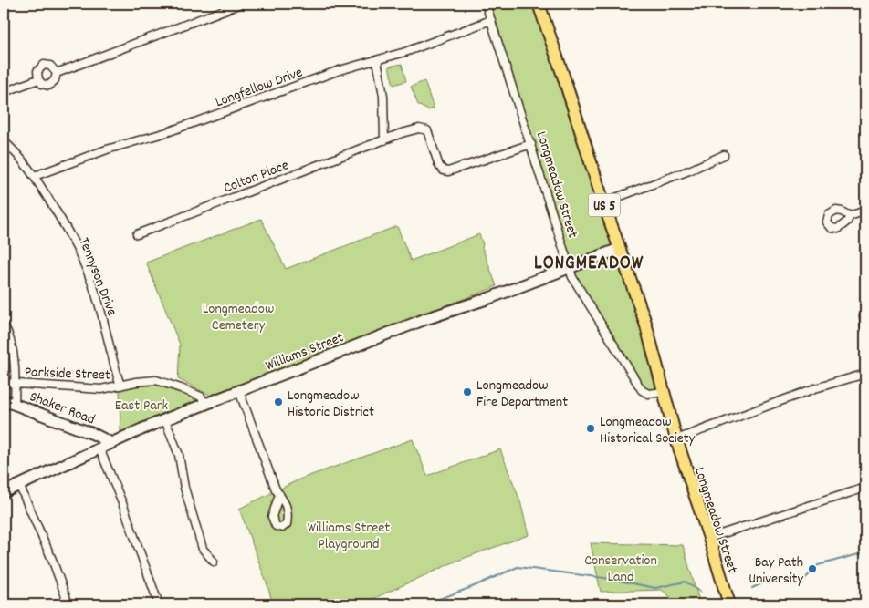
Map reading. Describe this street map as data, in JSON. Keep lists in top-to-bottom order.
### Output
{
  "streets": {
    "main road": [
      "Longmeadow Street",
      "US 5",
      "Williams Street",
      "Shaker Road"
    ],
    "street": [
      "Longfellow Drive",
      "Colton Place",
      "Tennyson Drive",
      "Parkside Street"
    ]
  },
  "crossings": [
    ["Longfellow Drive", "Longmeadow Street"],
    ["Longfellow Drive", "Tennyson Drive"],
    ["Colton Place", "Longmeadow Street"],
    ["Longmeadow Street", "Williams Street"],
    ["Tennyson Drive", "Parkside Street"],
    ["Williams Street", "Parkside Street"],
    ["Williams Street", "Shaker Road"]
  ],
  "districts": ["LONGMEADOW"],
  "parks": [
    "Longmeadow Cemetery",
    "East Park",
    "Williams Street Playground",
    "Conservation Land"
  ],
  "places": [
    "Longmeadow Fire Department",
    "Longmeadow Historic District",
    "Longmeadow Historical Society",
    "Bay Path University"
  ]
}
